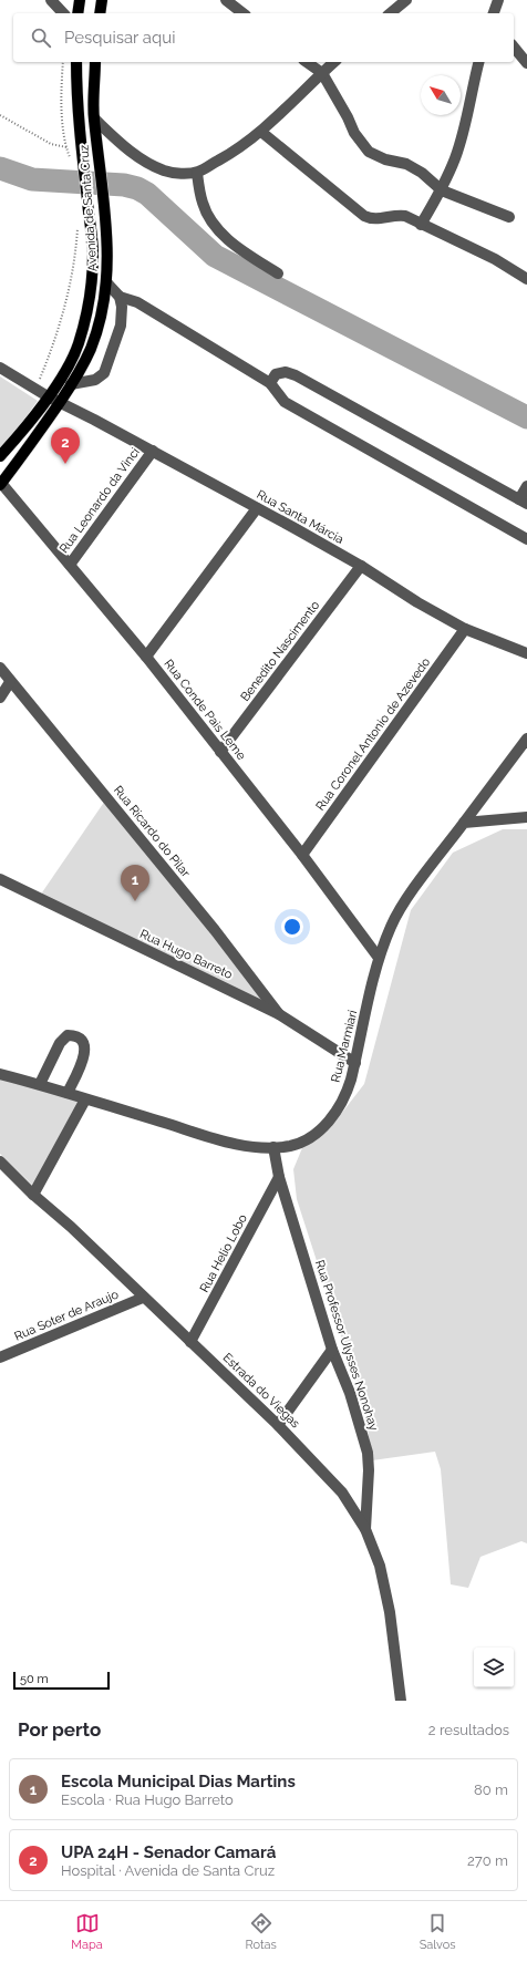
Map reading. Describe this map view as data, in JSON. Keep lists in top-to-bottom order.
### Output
{
  "streets": {
    "main road": ["Avenida de Santa Cruz"],
    "street": [
      "Rua Leonardo da Vinci",
      "Rua Santa Márcia",
      "Benedito Nascimento",
      "Rua Conde Pais Leme",
      "Rua Coronel Antonio de Azevedo",
      "Rua Ricardo do Pilar",
      "Rua Hugo Barreto",
      "Rua Marmiari",
      "Rua Helio Lobo",
      "Rua Soter de Araujo",
      "Rua Professor Ulysses Nonohay",
      "Estrada do Viegas"
    ]
  },
  "crossings": [
    ["Avenida de Santa Cruz", "Rua Santa Márcia"],
    ["Avenida de Santa Cruz", "Rua Conde Pais Leme"],
    ["Rua Leonardo da Vinci", "Rua Santa Márcia"],
    ["Rua Leonardo da Vinci", "Rua Conde Pais Leme"],
    ["Rua Santa Márcia", "Benedito Nascimento"],
    ["Rua Santa Márcia", "Rua Coronel Antonio de Azevedo"],
    ["Benedito Nascimento", "Rua Conde Pais Leme"],
    ["Rua Conde Pais Leme", "Rua Coronel Antonio de Azevedo"],
    ["Rua Conde Pais Leme", "Rua Marmiari"],
    ["Rua Ricardo do Pilar", "Rua Hugo Barreto"],
    ["Rua Hugo Barreto", "Rua Marmiari"],
    ["Rua Marmiari", "Rua Professor Ulysses Nonohay"],
    ["Rua Helio Lobo", "Rua Professor Ulysses Nonohay"],
    ["Rua Helio Lobo", "Estrada do Viegas"],
    ["Rua Soter de Araujo", "Estrada do Viegas"],
    ["Rua Professor Ulysses Nonohay", "Estrada do Viegas"]
  ],
  "scale_bar": "50 m",
  "north": "top left",
  "page": {
    "search": "Pesquisar aqui",
    "pins": ["2", "1"],
    "scale": "50 m",
    "heading": ["Por perto", "2 resultados"],
    "list": [
      {
        "mark": "1",
        "name": "Escola Municipal Dias Martins",
        "note": "Escola · Rua Hugo Barreto",
        "value": "80 m"
      },
      {
        "mark": "2",
        "name": "UPA 24H - Senador Camará",
        "note": "Hospital · Avenida de Santa Cruz",
        "value": "270 m"
      }
    ],
    "nav": ["Mapa", "Rotas", "Salvos"]
  }
}
